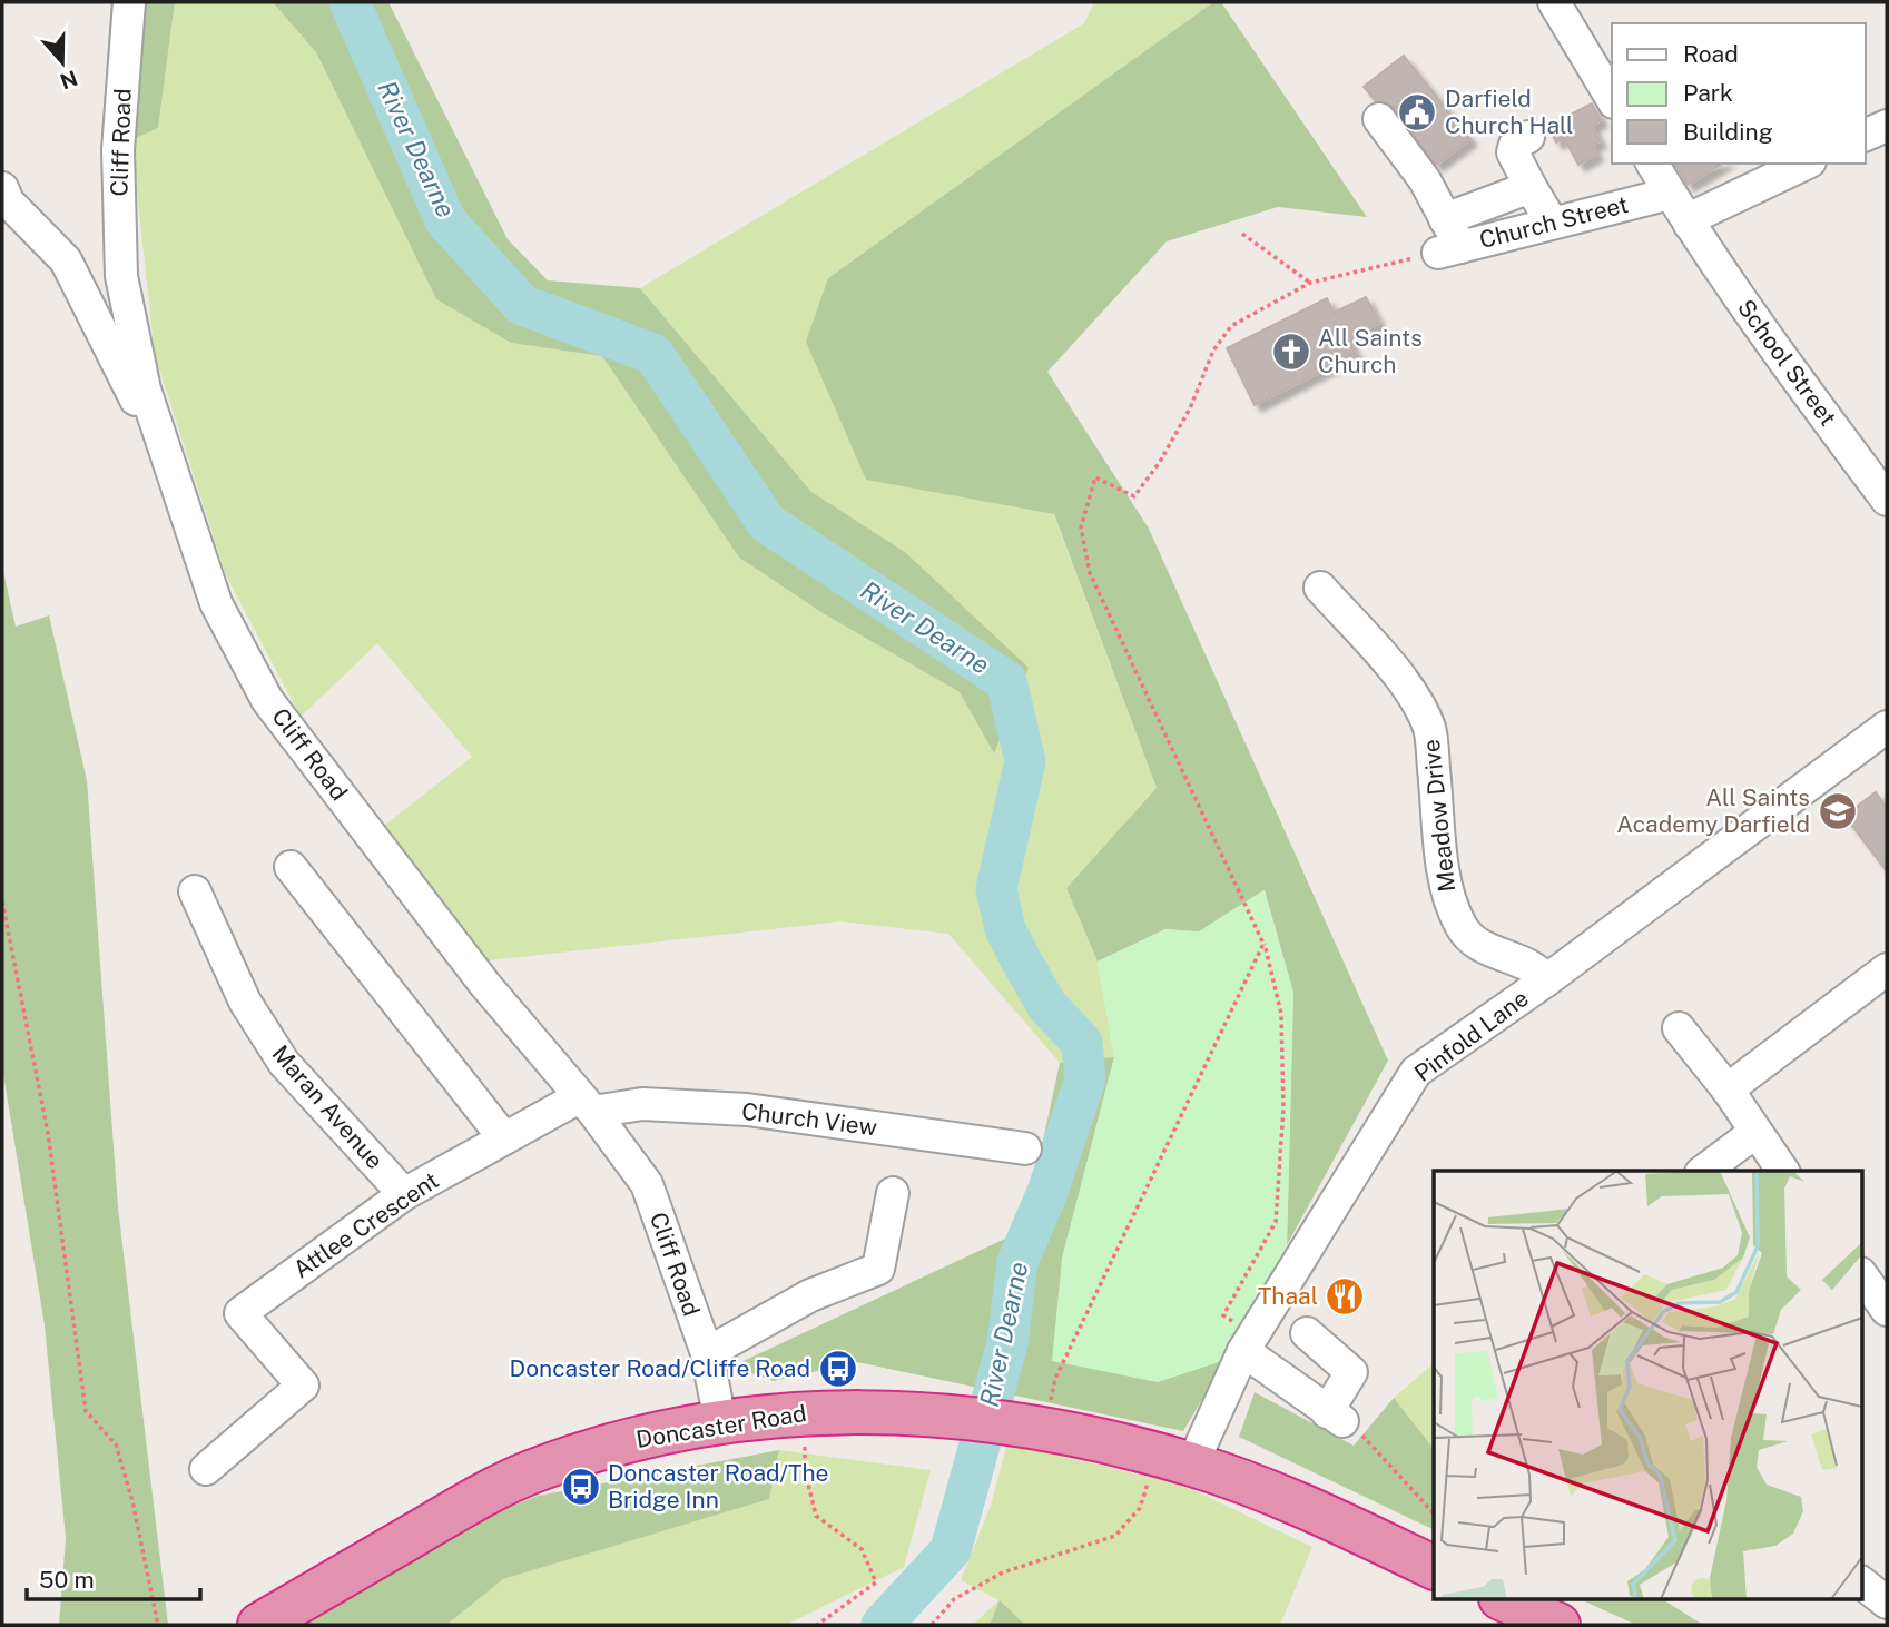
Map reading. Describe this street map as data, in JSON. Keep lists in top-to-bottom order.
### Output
{
  "streets": {
    "highway": ["Doncaster Road"],
    "street": [
      "Cliff Road",
      "Church Street",
      "School Street",
      "Meadow Drive",
      "Pinfold Lane",
      "Maran Avenue",
      "Church View",
      "Attlee Crescent"
    ]
  },
  "crossings": [
    ["Cliff Road", "Church View"],
    ["Cliff Road", "Attlee Crescent"],
    ["Cliff Road", "Doncaster Road"],
    ["Church Street", "School Street"],
    ["Meadow Drive", "Pinfold Lane"],
    ["Pinfold Lane", "Doncaster Road"],
    ["Maran Avenue", "Attlee Crescent"],
    ["Church View", "Attlee Crescent"]
  ],
  "water": ["River Dearne"],
  "places": {
    "public building": ["Darfield Church Hall"],
    "church": ["All Saints Church"],
    "school or university": ["All Saints Academy Darfield"],
    "restaurant": ["Thaal"],
    "bus stop": ["Doncaster Road/Cliffe Road", "Doncaster Road/The Bridge Inn"]
  },
  "legend": ["Road", "Park", "Building"],
  "scale_bar": "50 m",
  "north": "bottom"
}
